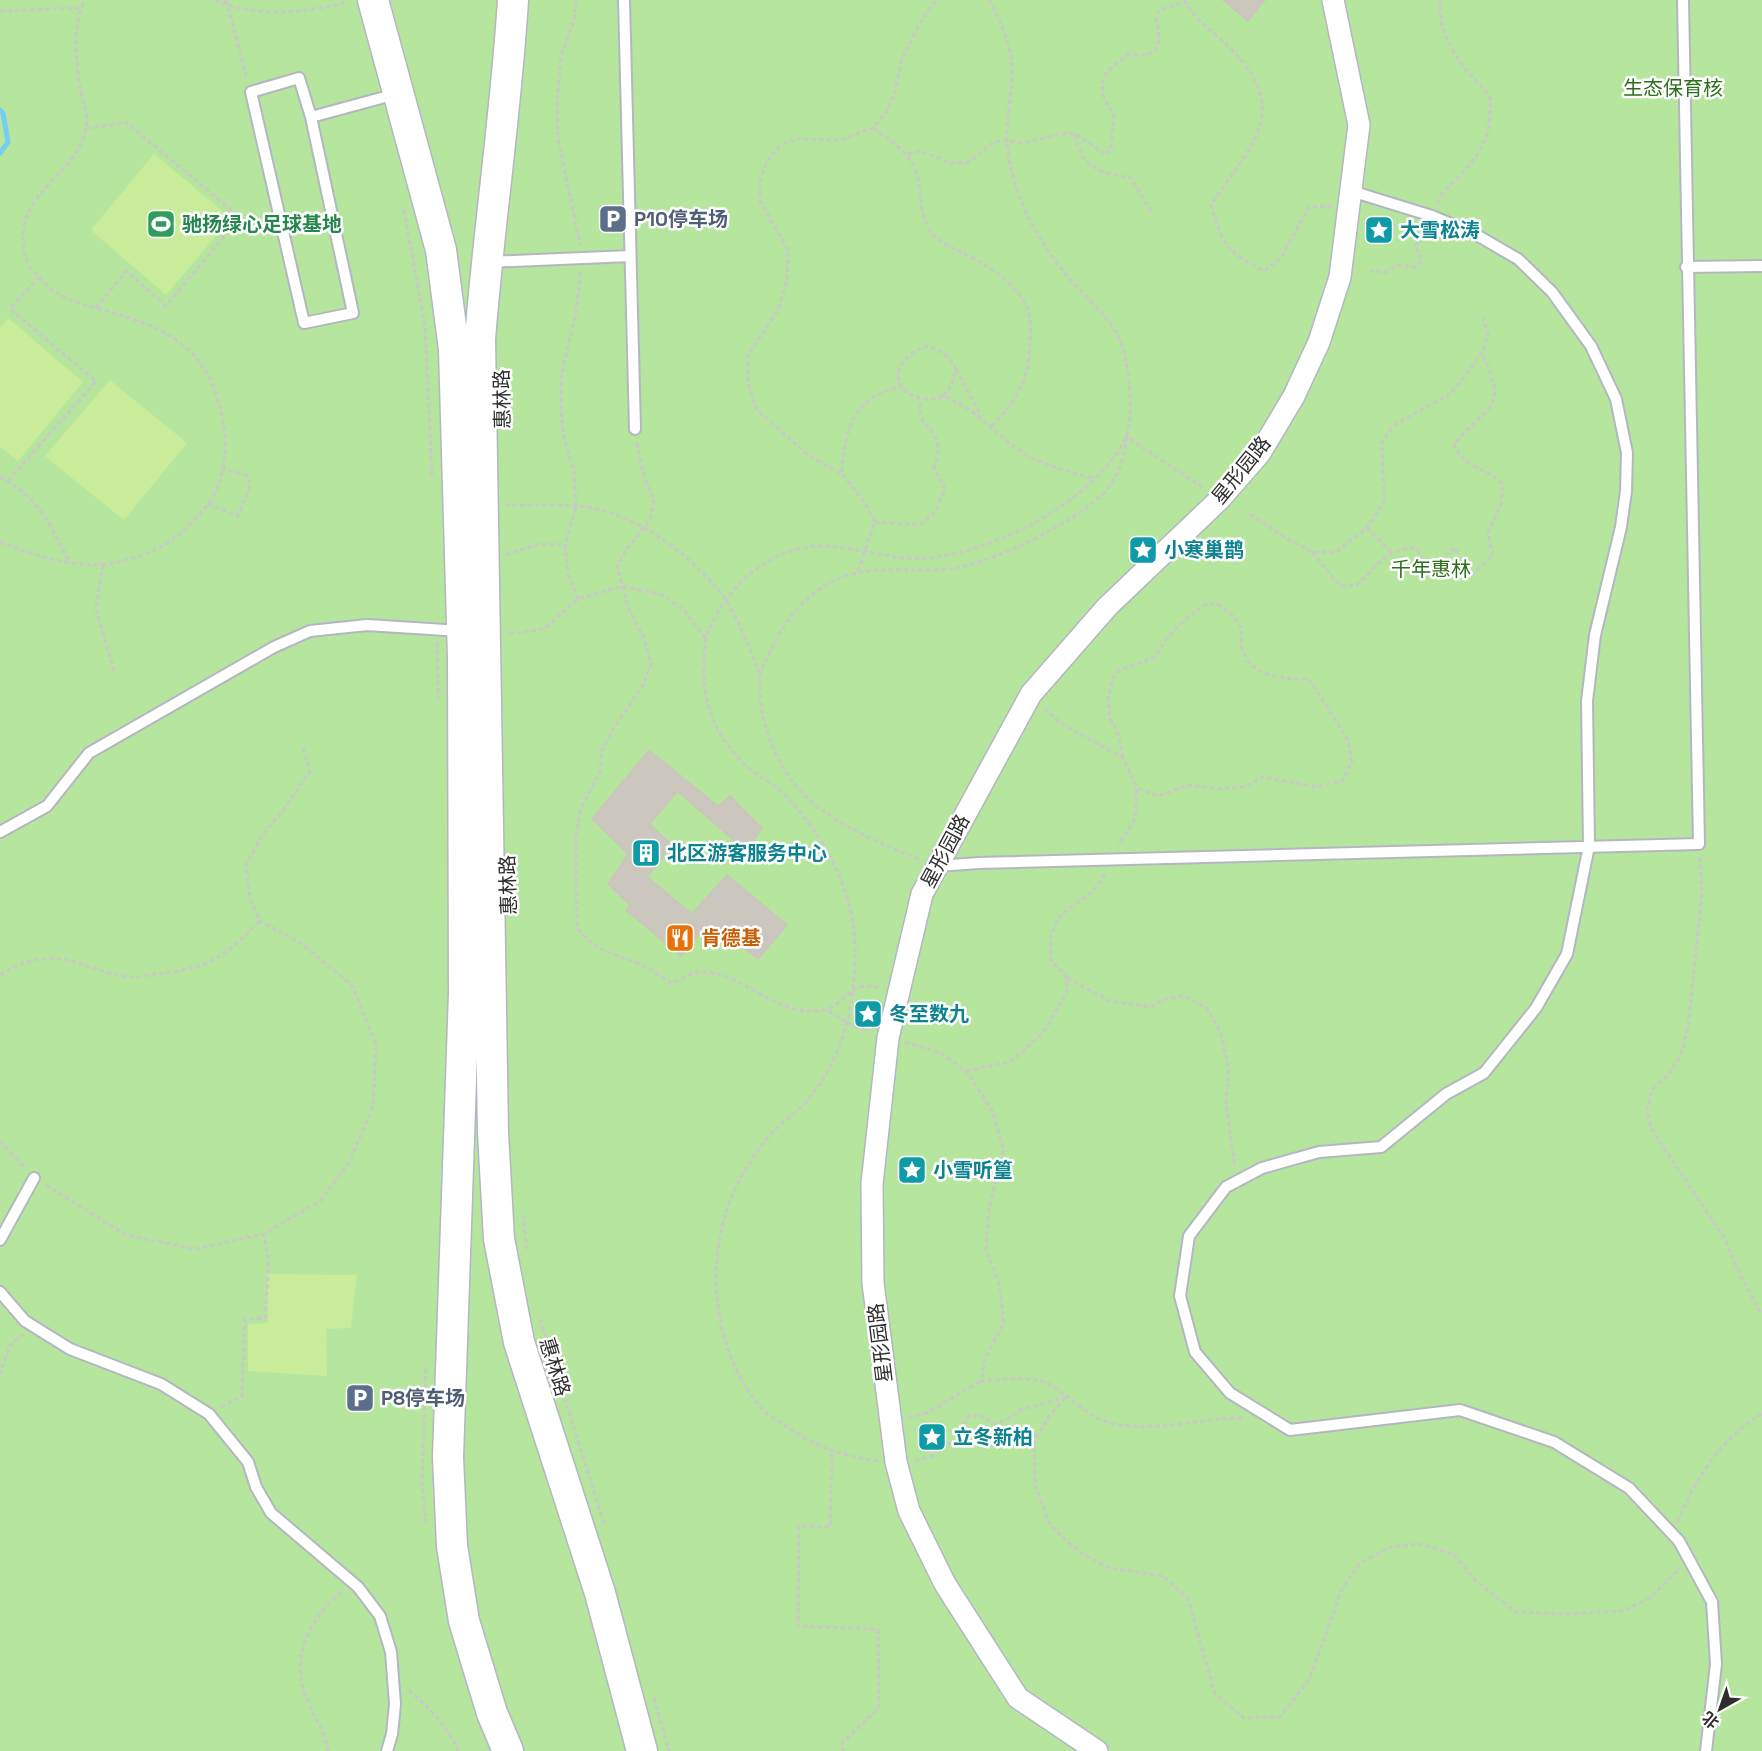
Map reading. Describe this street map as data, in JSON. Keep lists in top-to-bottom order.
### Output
{
  "streets": {
    "main road": ["惠林路"],
    "street": ["星形园路"]
  },
  "parks": ["生态保育核", "千年惠林"],
  "places": {
    "parking": ["P10停车场", "P8停车场"],
    "sports": ["驰扬绿心足球基地"],
    "place": [
      "大雪松涛",
      "小寒巢鹊",
      "冬至数九",
      "小雪听篁",
      "立冬新柏"
    ],
    "building": ["北区游客服务中心"],
    "restaurant": ["肯德基"]
  },
  "north": "bottom left"
}
